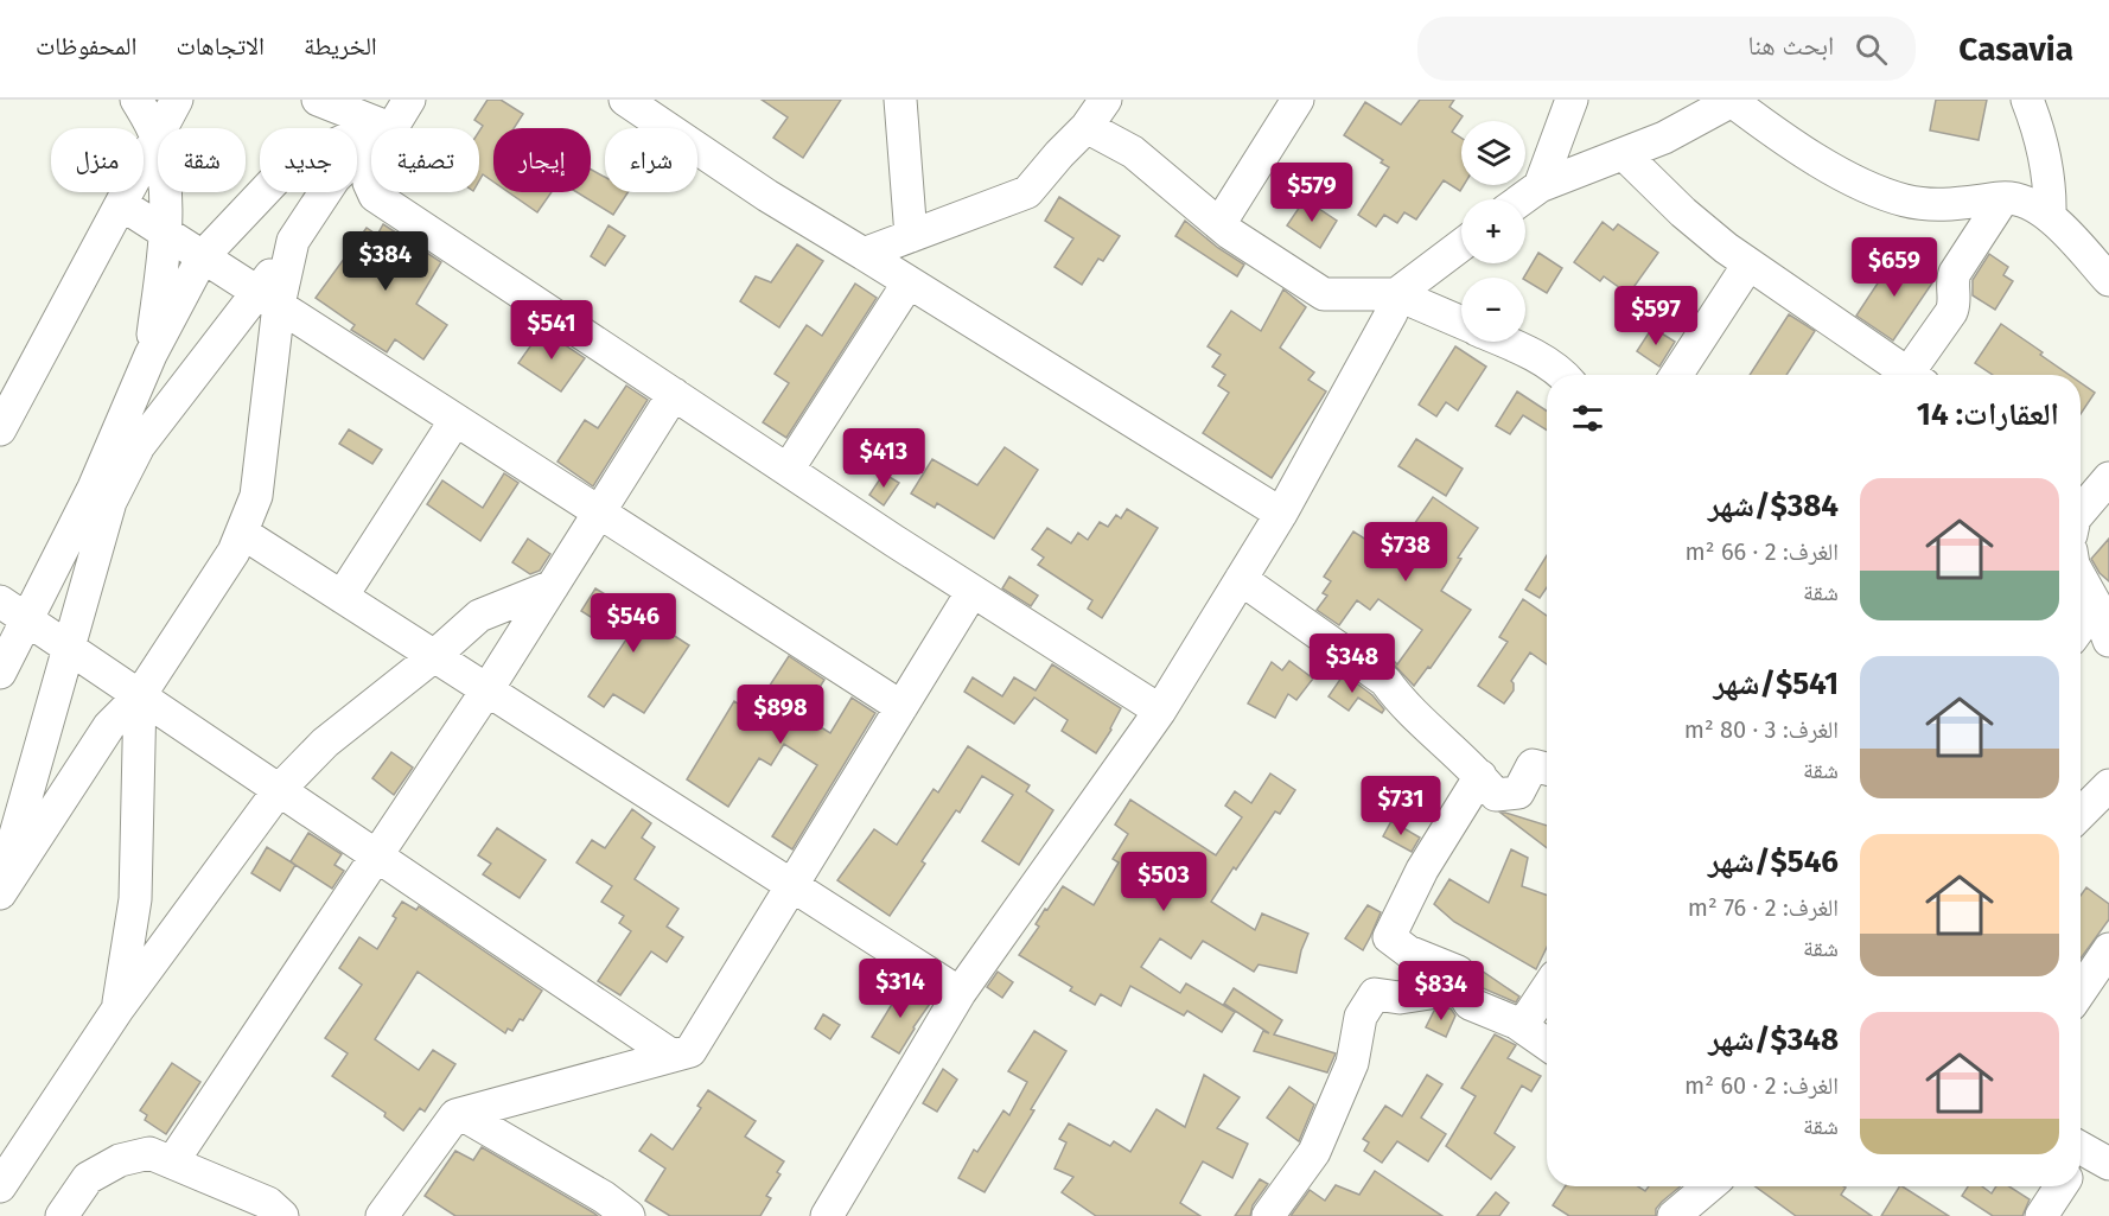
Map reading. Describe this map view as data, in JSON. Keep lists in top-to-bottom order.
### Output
{
  "page": {
    "header": "Casavia",
    "search": "ابحث هنا",
    "nav": ["الخريطة", "الاتجاهات", "المحفوظات"],
    "map_buttons": ["+", "−"],
    "chip": [
      "شراء",
      "إيجار",
      "تصفية",
      "جديد",
      "شقة",
      "منزل"
    ],
    "price": [
      "$579",
      "$384",
      "$659",
      "$597",
      "$541",
      "$413",
      "$738",
      "$546",
      "$348",
      "$898",
      "$731",
      "$503",
      "$314",
      "$834"
    ],
    "heading": "العقارات: 14",
    "list": [
      {
        "name": "$384/شهر",
        "note": "الغرف: 2 · 66 m² · شقة"
      },
      {
        "name": "$541/شهر",
        "note": "الغرف: 3 · 80 m² · شقة"
      },
      {
        "name": "$546/شهر",
        "note": "الغرف: 2 · 76 m² · شقة"
      },
      {
        "name": "$348/شهر",
        "note": "الغرف: 2 · 60 m² · شقة"
      }
    ]
  }
}
